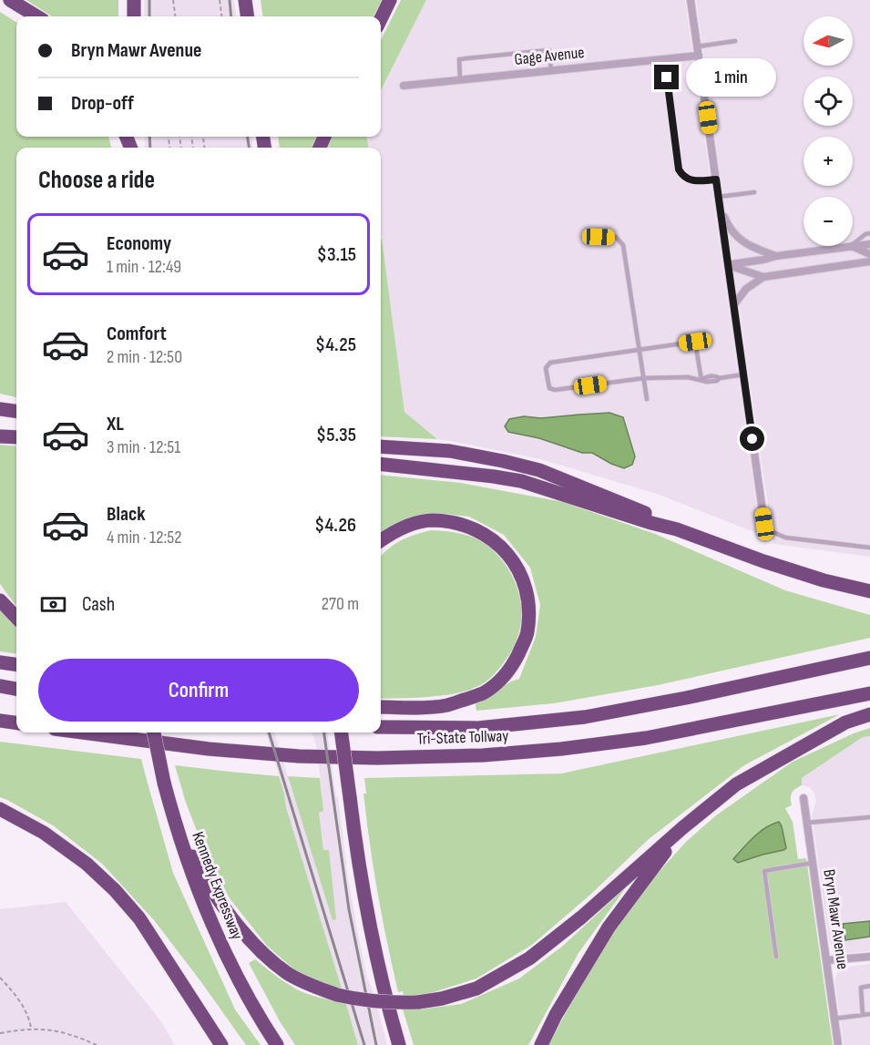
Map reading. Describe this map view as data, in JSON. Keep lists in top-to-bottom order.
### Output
{
  "streets": {
    "highway": ["Tri-State Tollway", "Kennedy Expressway"],
    "street": ["Gage Avenue", "Bryn Mawr Avenue"]
  },
  "north": "left",
  "page": {
    "map_buttons": ["+", "−"],
    "banner": ["Bryn Mawr Avenue", "Drop-off"],
    "bubble": "1 min",
    "heading": "Choose a ride",
    "list": [
      {
        "name": "Economy",
        "note": "1 min · 12:49",
        "value": "$3.15"
      },
      {
        "name": "Comfort",
        "note": "2 min · 12:50",
        "value": "$4.25"
      },
      {
        "name": "XL",
        "note": "3 min · 12:51",
        "value": "$5.35"
      },
      {
        "name": "Black",
        "note": "4 min · 12:52",
        "value": "$4.26"
      }
    ],
    "pay": ["Cash", "270 m"],
    "buttons": "Confirm"
  }
}
